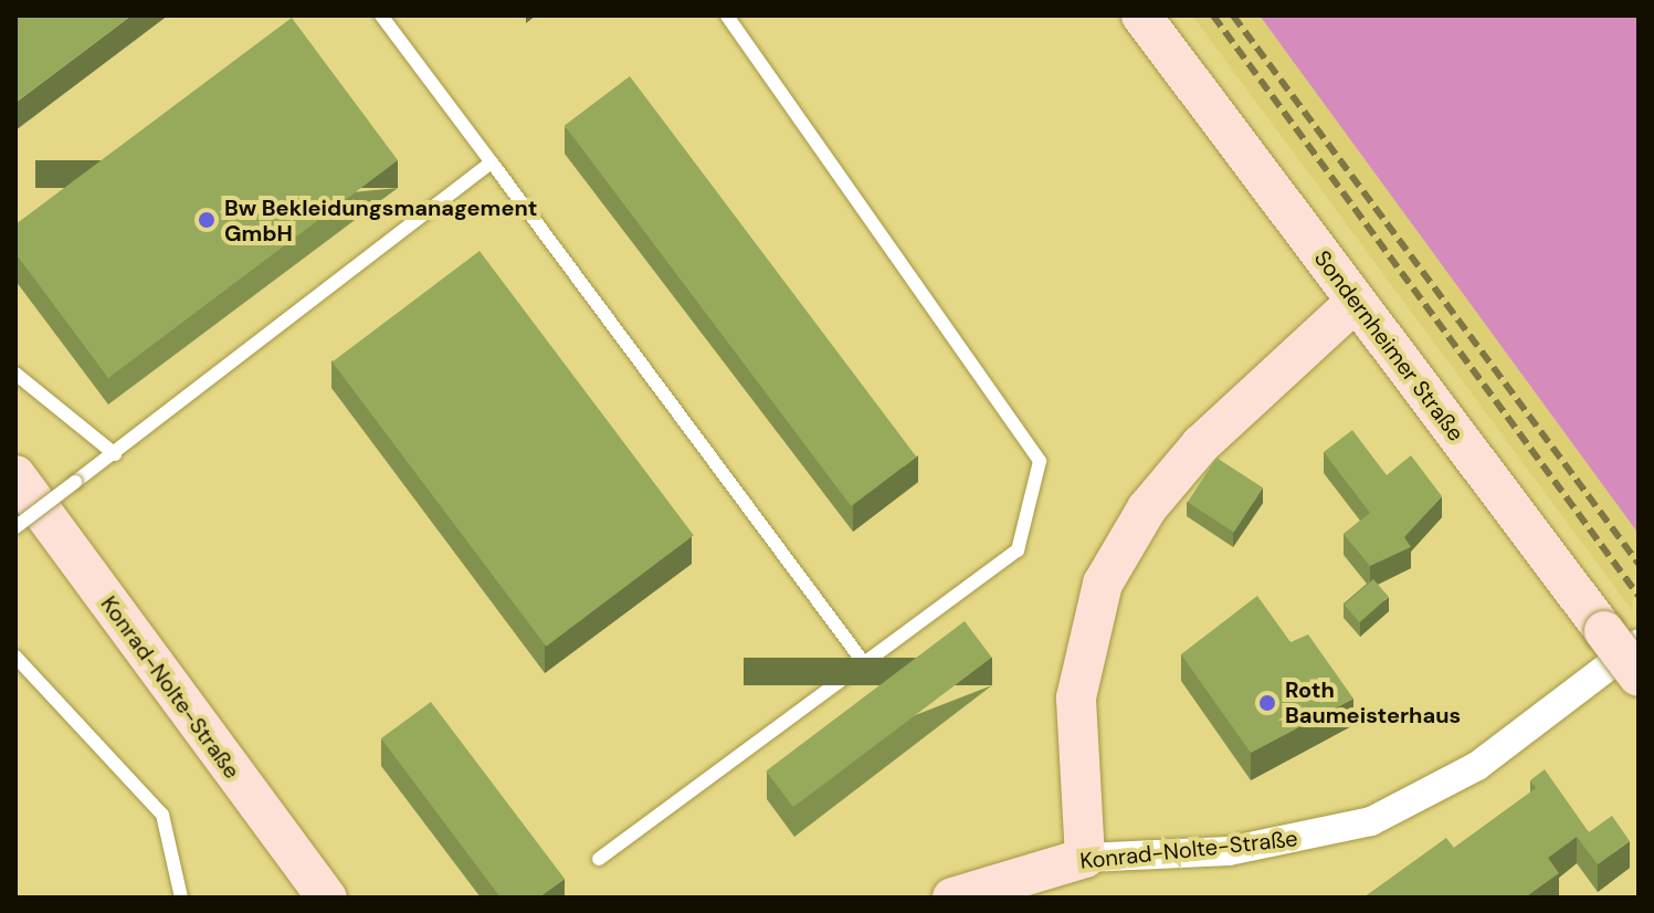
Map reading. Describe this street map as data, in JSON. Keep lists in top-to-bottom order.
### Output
{
  "streets": {
    "main road": ["Sondernheimer Straße", "Konrad-Nolte-Straße"]
  },
  "crossings": [
    ["Sondernheimer Straße", "Konrad-Nolte-Straße"]
  ],
  "places": ["Bw Bekleidungsmanagement GmbH", "Roth Baumeisterhaus"]
}
